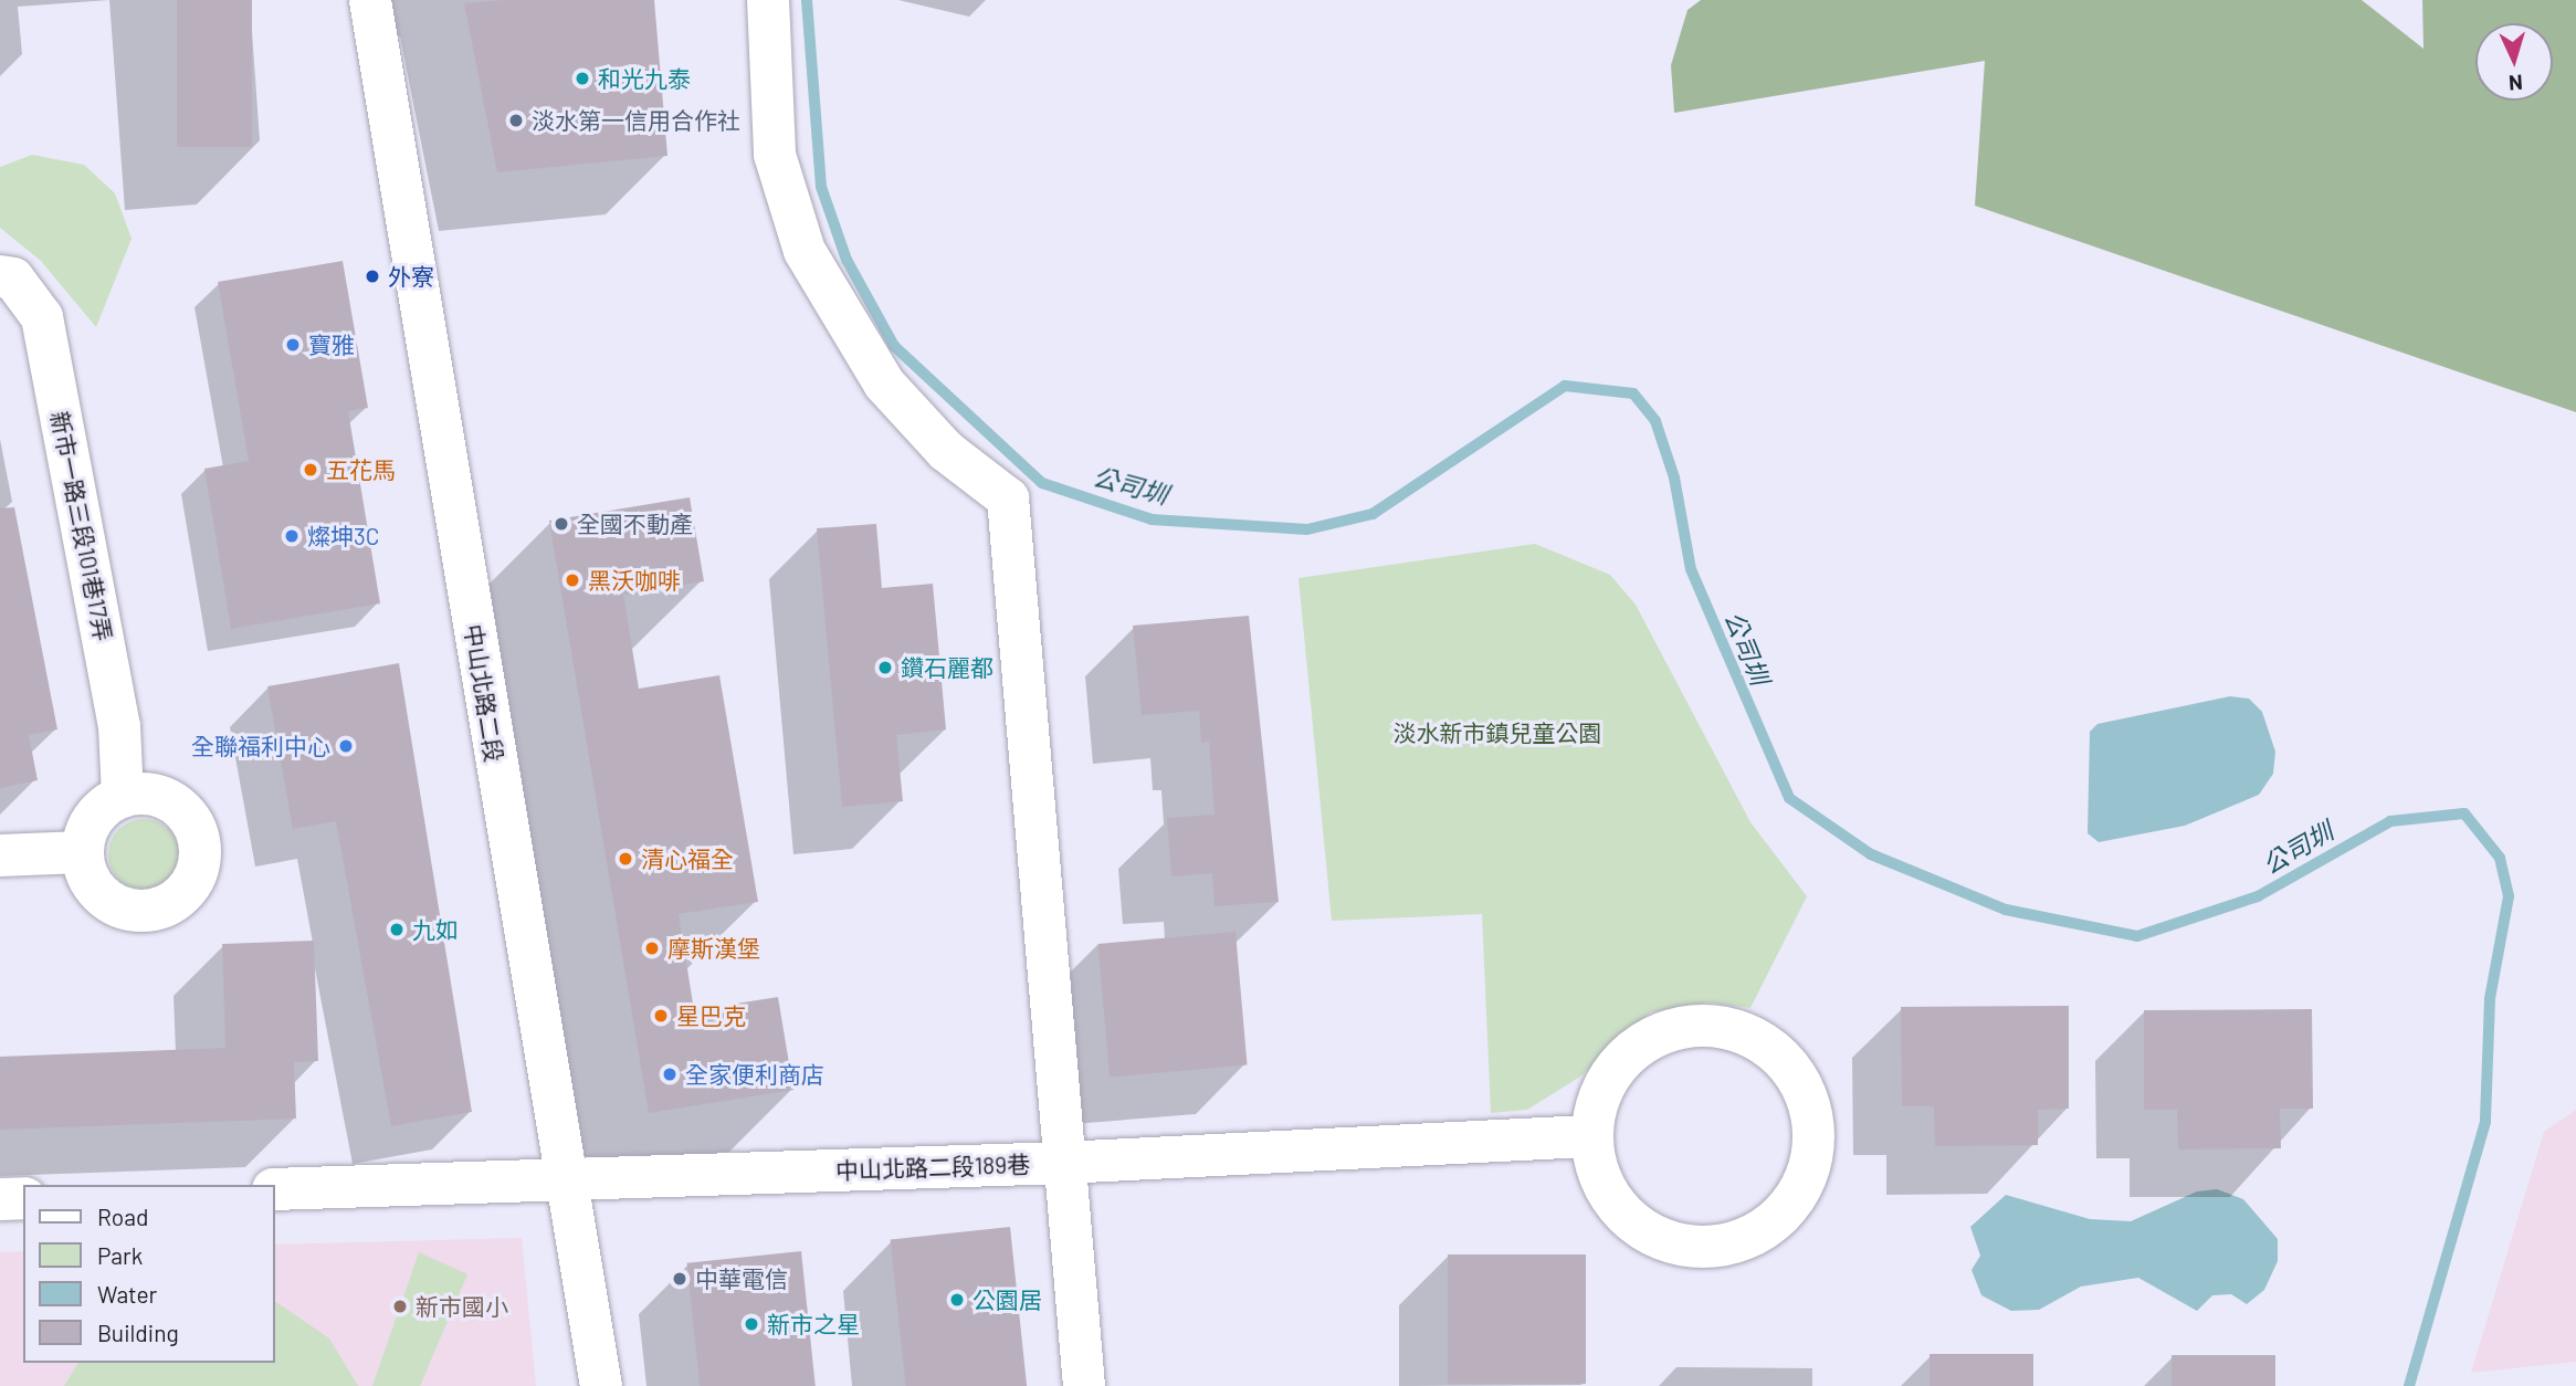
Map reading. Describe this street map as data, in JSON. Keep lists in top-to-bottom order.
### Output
{
  "streets": {
    "street": ["新市一路三段101巷17弄", "中山北路二段", "中山北路二段189巷"]
  },
  "crossings": [
    ["中山北路二段", "中山北路二段189巷"]
  ],
  "water": ["公司圳"],
  "parks": ["淡水新市鎮兒童公園"],
  "places": [
    "和光九泰",
    "淡水第一信用合作社",
    "外寮",
    "寶雅",
    "五花馬",
    "全國不動產",
    "燦坤3C",
    "黑沃咖啡",
    "鑽石麗都",
    "全聯福利中心",
    "清心福全",
    "九如",
    "摩斯漢堡",
    "星巴克",
    "全家便利商店",
    "中華電信",
    "公園居",
    "新市國小",
    "新市之星"
  ],
  "legend": [
    "Road",
    "Park",
    "Water",
    "Building"
  ],
  "north": "bottom"
}
